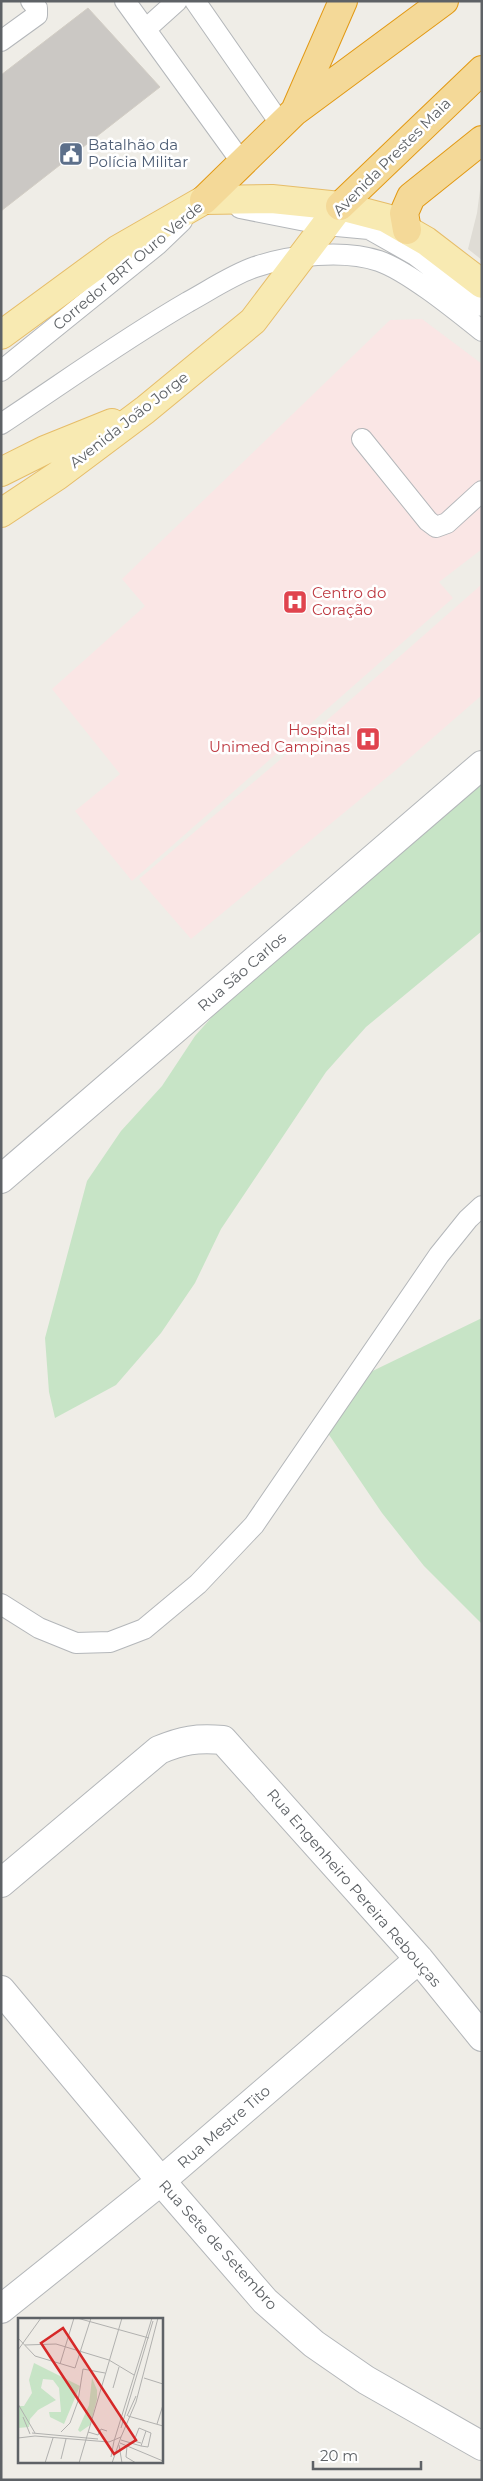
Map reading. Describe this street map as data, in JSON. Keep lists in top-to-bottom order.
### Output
{
  "streets": {
    "highway": ["Avenida Prestes Maia"],
    "main road": ["Avenida João Jorge"],
    "street": [
      "Rua São Carlos",
      "Rua Engenheiro Pereira Rebouças",
      "Rua Mestre Tito",
      "Rua Sete de Setembro"
    ],
    "lane": ["Corredor BRT Ouro Verde"]
  },
  "crossings": [
    ["Avenida Prestes Maia", "Avenida João Jorge"],
    ["Rua Engenheiro Pereira Rebouças", "Rua Mestre Tito"],
    ["Rua Mestre Tito", "Rua Sete de Setembro"]
  ],
  "places": {
    "public building": ["Batalhão da Polícia Militar"],
    "hospital": ["Centro do Coração", "Hospital Unimed Campinas"]
  },
  "scale_bar": "20 m"
}
